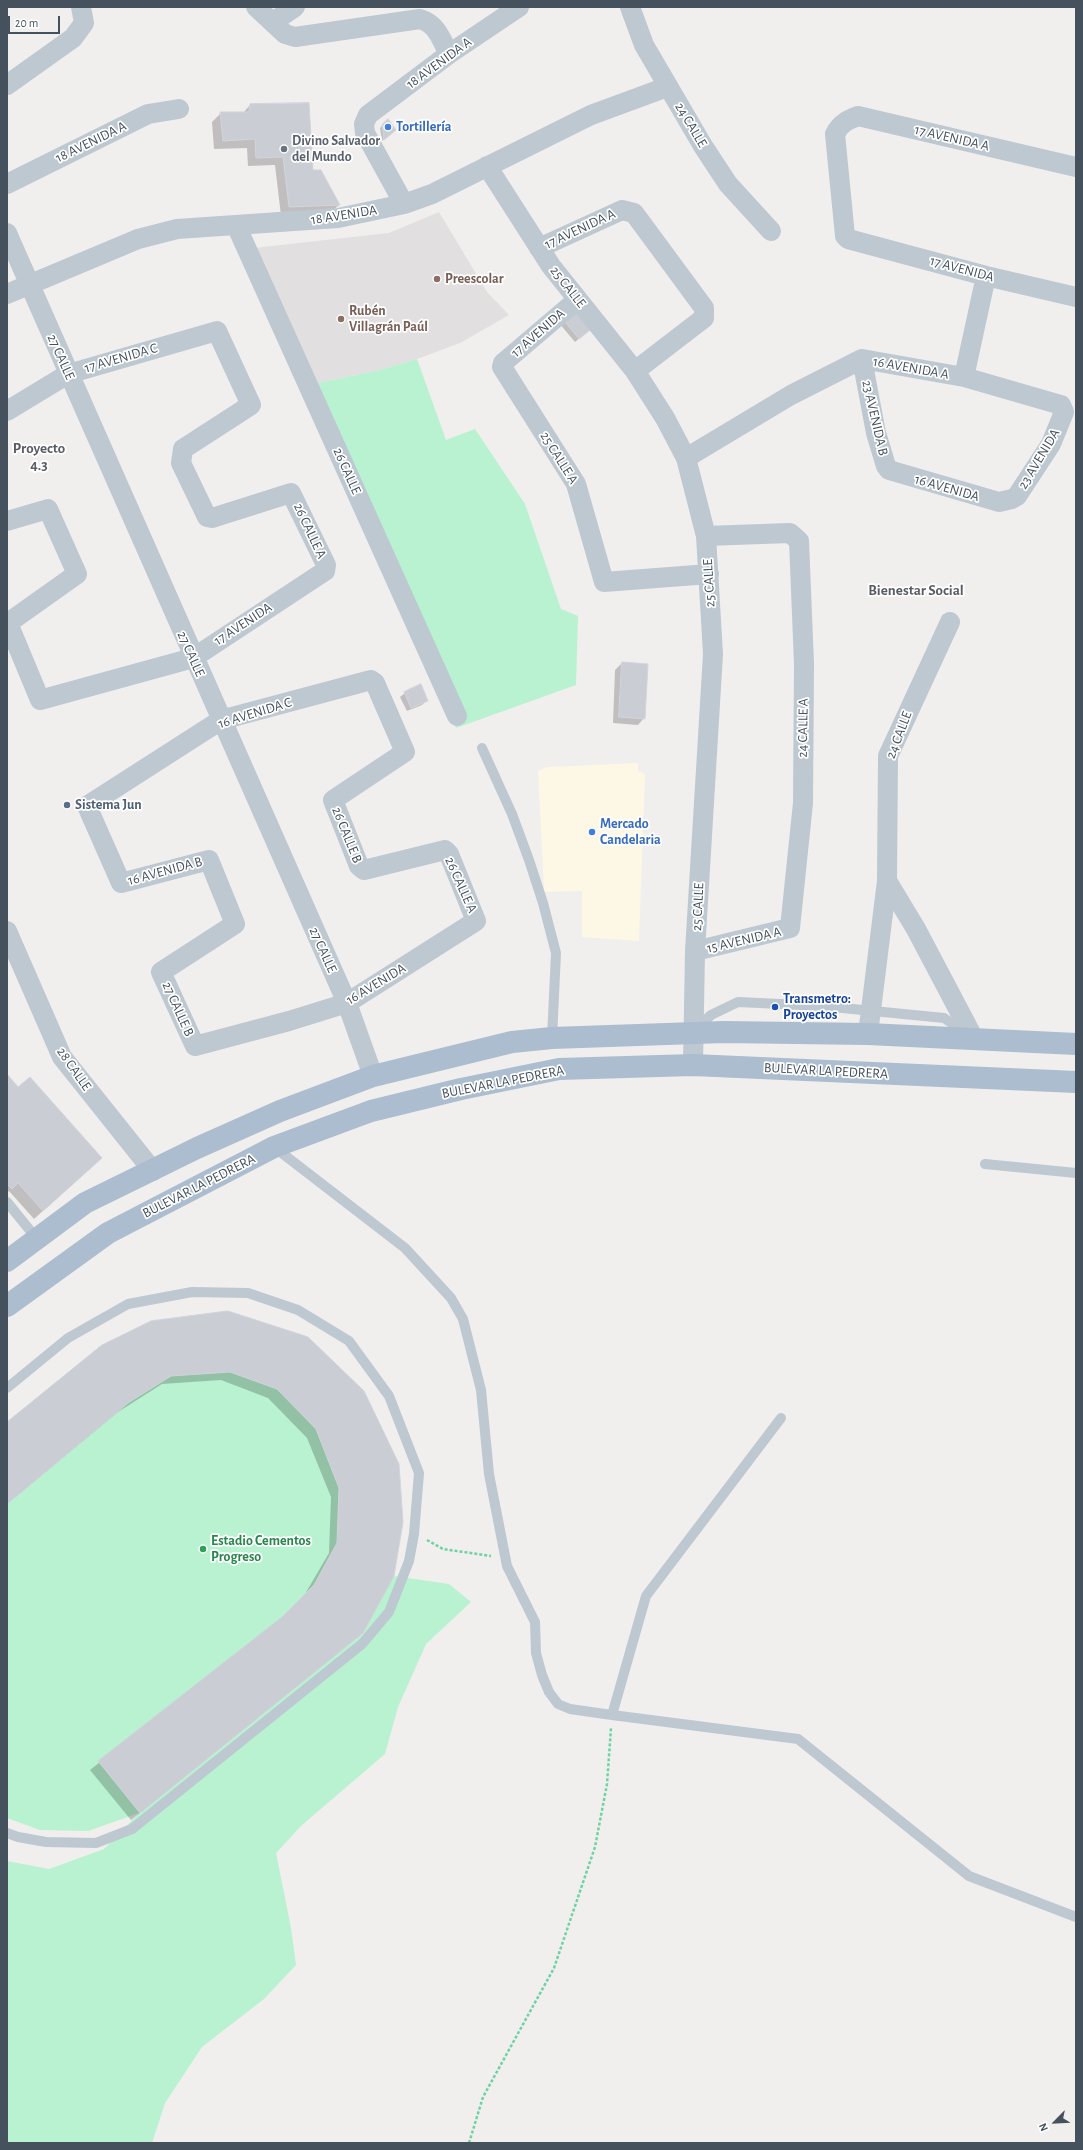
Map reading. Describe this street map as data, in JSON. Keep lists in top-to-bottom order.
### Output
{
  "streets": {
    "main road": ["BULEVAR LA PEDRERA"],
    "street": [
      "18 AVENIDA A",
      "24 CALLE",
      "17 AVENIDA A",
      "18 AVENIDA",
      "17 AVENIDA",
      "25 CALLE",
      "27 CALLE",
      "17 AVENIDA C",
      "16 AVENIDA A",
      "23 AVENIDA B",
      "25 CALLE A",
      "23 AVENIDA",
      "26 CALLE",
      "16 AVENIDA",
      "26 CALLE A",
      "16 AVENIDA C",
      "24 CALLE A",
      "26 CALLE B",
      "16 AVENIDA B",
      "15 AVENIDA A",
      "27 CALLE B",
      "28 CALLE"
    ]
  },
  "crossings": [
    ["18 AVENIDA A", "18 AVENIDA"],
    ["24 CALLE", "18 AVENIDA"],
    ["17 AVENIDA A", "17 AVENIDA"],
    ["17 AVENIDA A", "25 CALLE"],
    ["18 AVENIDA", "25 CALLE"],
    ["18 AVENIDA", "27 CALLE"],
    ["18 AVENIDA", "26 CALLE"],
    ["17 AVENIDA", "25 CALLE"],
    ["17 AVENIDA", "27 CALLE"],
    ["17 AVENIDA", "25 CALLE A"],
    ["17 AVENIDA", "26 CALLE A"],
    ["25 CALLE", "16 AVENIDA A"],
    ["25 CALLE", "25 CALLE A"],
    ["25 CALLE", "24 CALLE A"],
    ["25 CALLE", "15 AVENIDA A"],
    ["25 CALLE", "BULEVAR LA PEDRERA"],
    ["27 CALLE", "17 AVENIDA C"],
    ["27 CALLE", "16 AVENIDA"],
    ["27 CALLE", "16 AVENIDA C"],
    ["17 AVENIDA C", "26 CALLE A"],
    ["16 AVENIDA A", "23 AVENIDA B"],
    ["16 AVENIDA A", "23 AVENIDA"],
    ["23 AVENIDA B", "16 AVENIDA"],
    ["23 AVENIDA", "16 AVENIDA"],
    ["16 AVENIDA", "26 CALLE A"],
    ["16 AVENIDA", "27 CALLE B"],
    ["26 CALLE A", "26 CALLE B"],
    ["16 AVENIDA C", "26 CALLE B"],
    ["16 AVENIDA C", "16 AVENIDA B"],
    ["24 CALLE A", "15 AVENIDA A"],
    ["16 AVENIDA B", "27 CALLE B"]
  ],
  "districts": ["Proyecto 4.3", "Bienestar Social"],
  "places": [
    "Tortillería",
    "Divino Salvador del Mundo",
    "Preescolar",
    "Rubén Villagrán Paúl",
    "Sistema Jun",
    "Mercado Candelaria",
    "Transmetro: Proyectos",
    "Estadio Cementos Progreso"
  ],
  "scale_bar": "20 m",
  "north": "bottom left"
}
